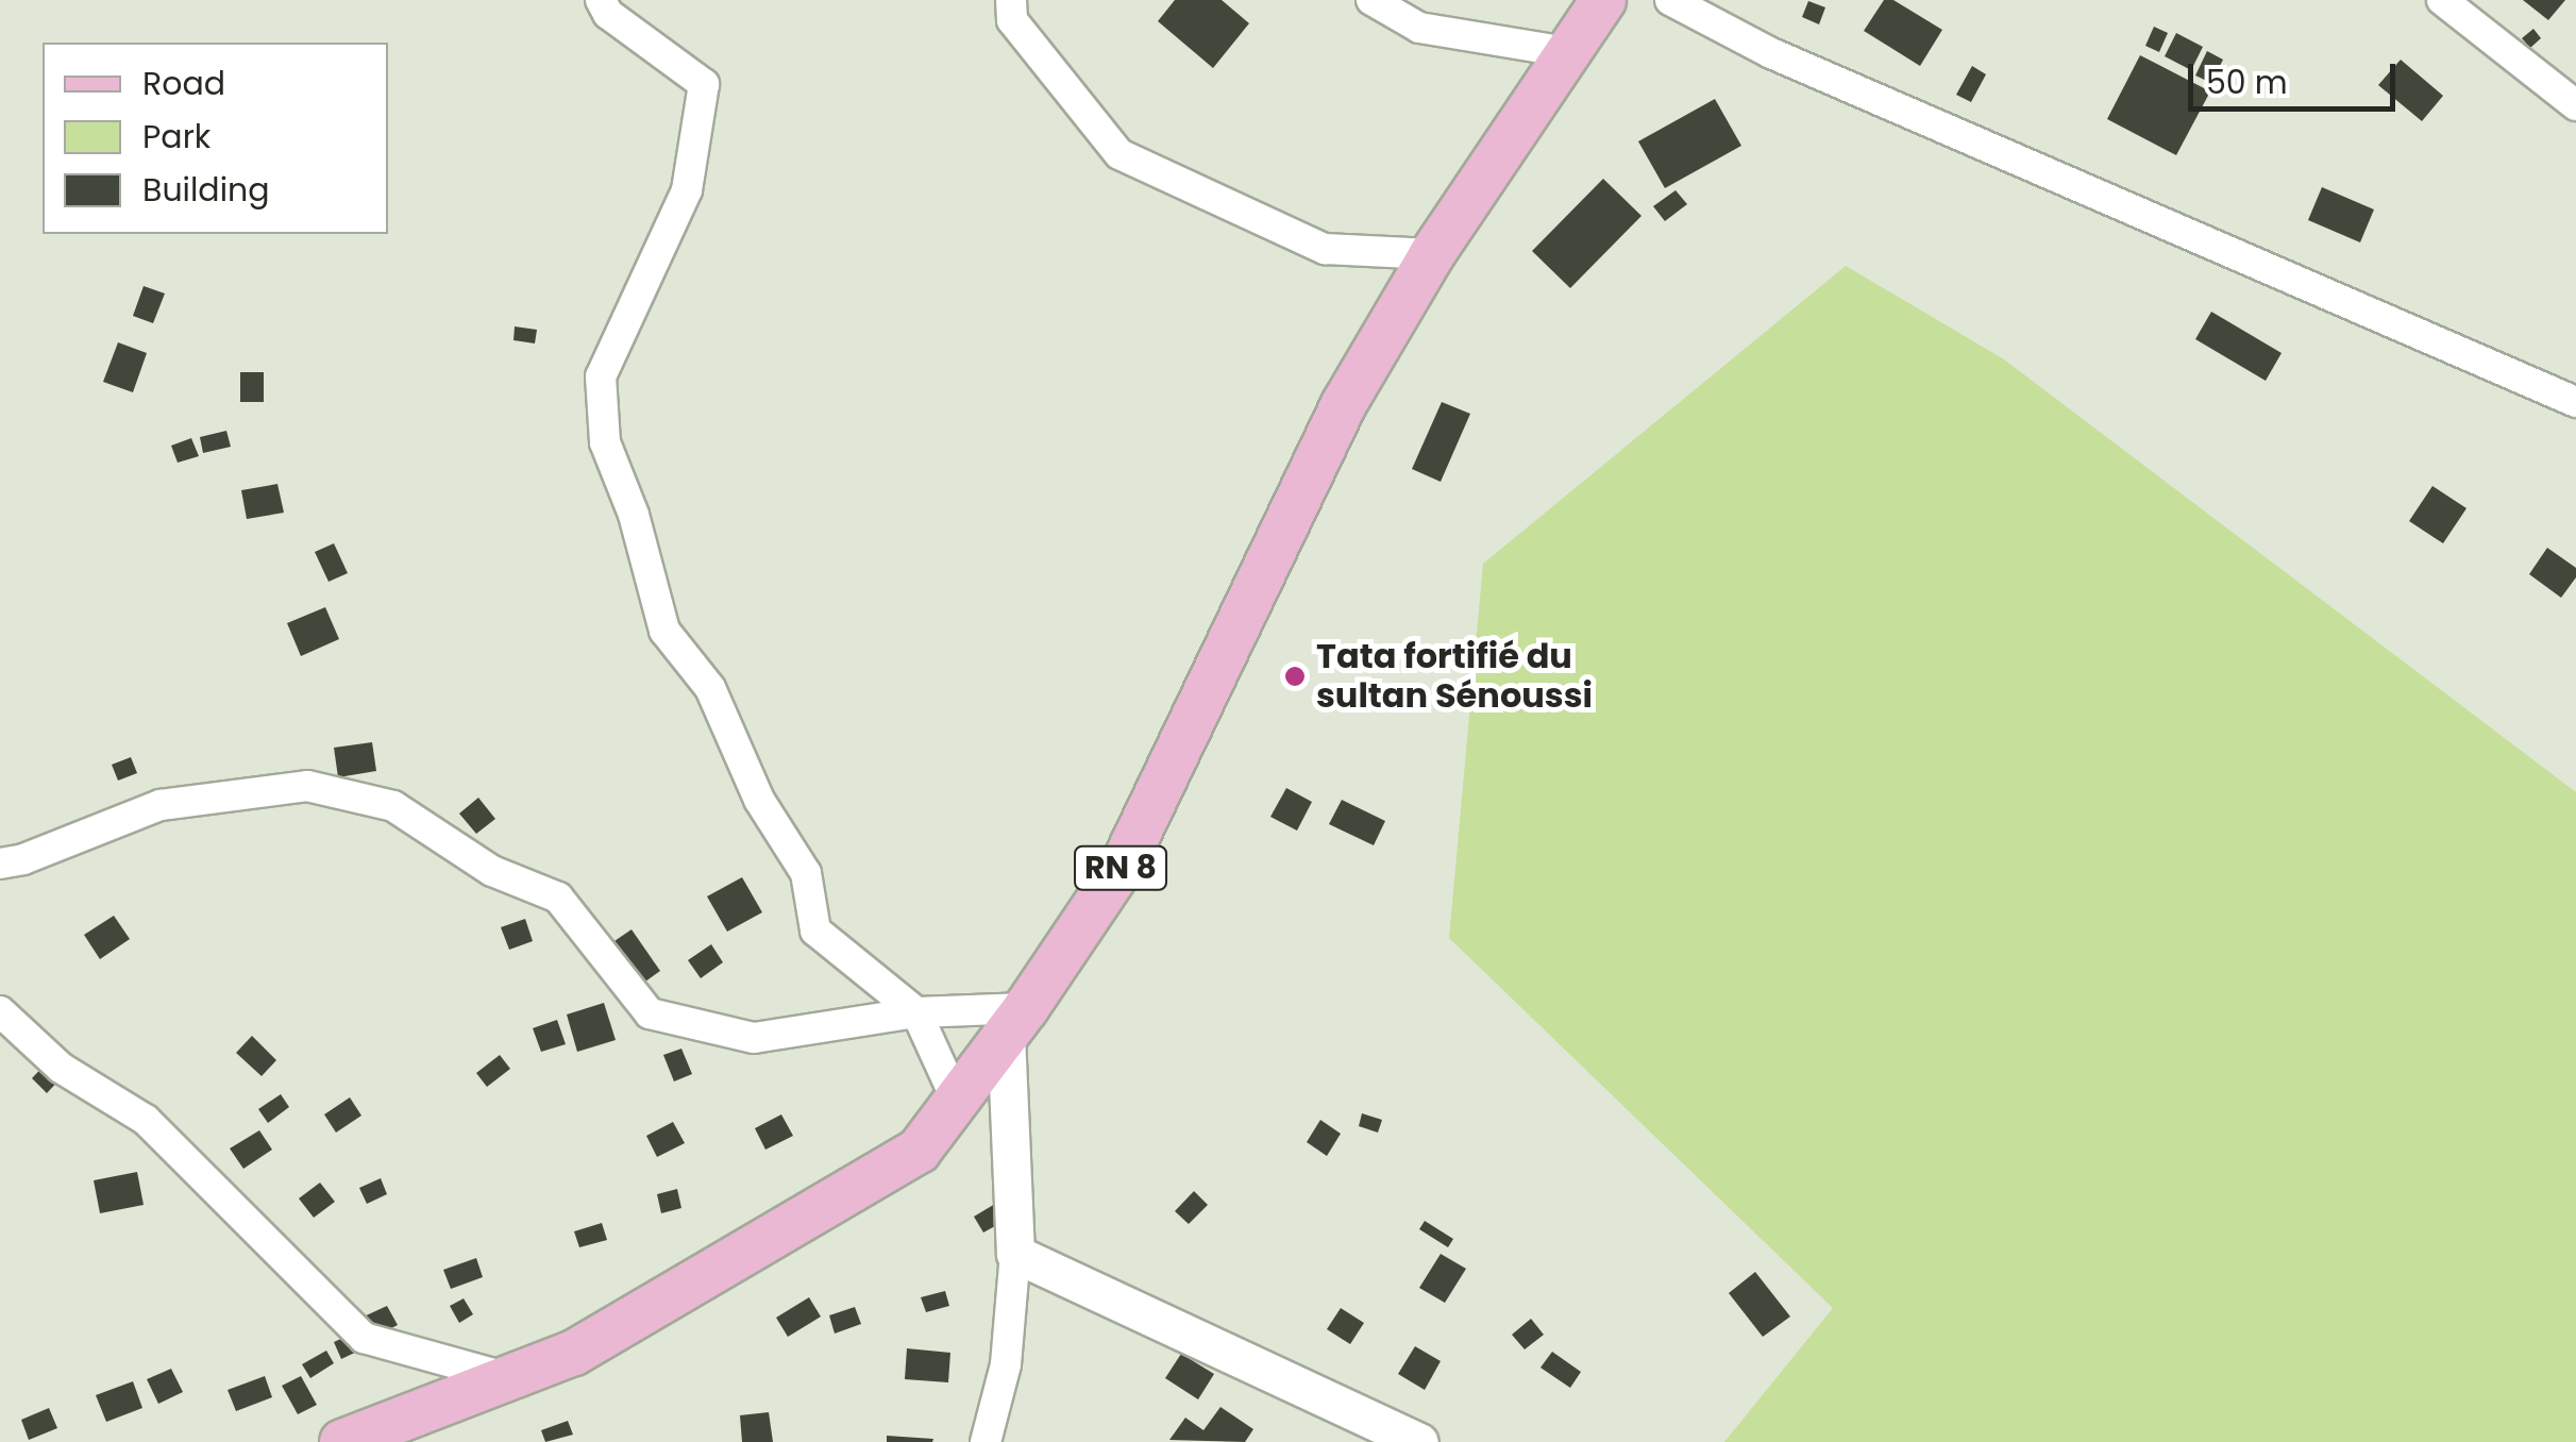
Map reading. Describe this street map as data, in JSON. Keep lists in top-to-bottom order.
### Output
{
  "streets": {
    "main road": ["RN 8"]
  },
  "places": ["Tata fortifié du sultan Sénoussi"],
  "legend": ["Road", "Park", "Building"],
  "scale_bar": "50 m"
}
